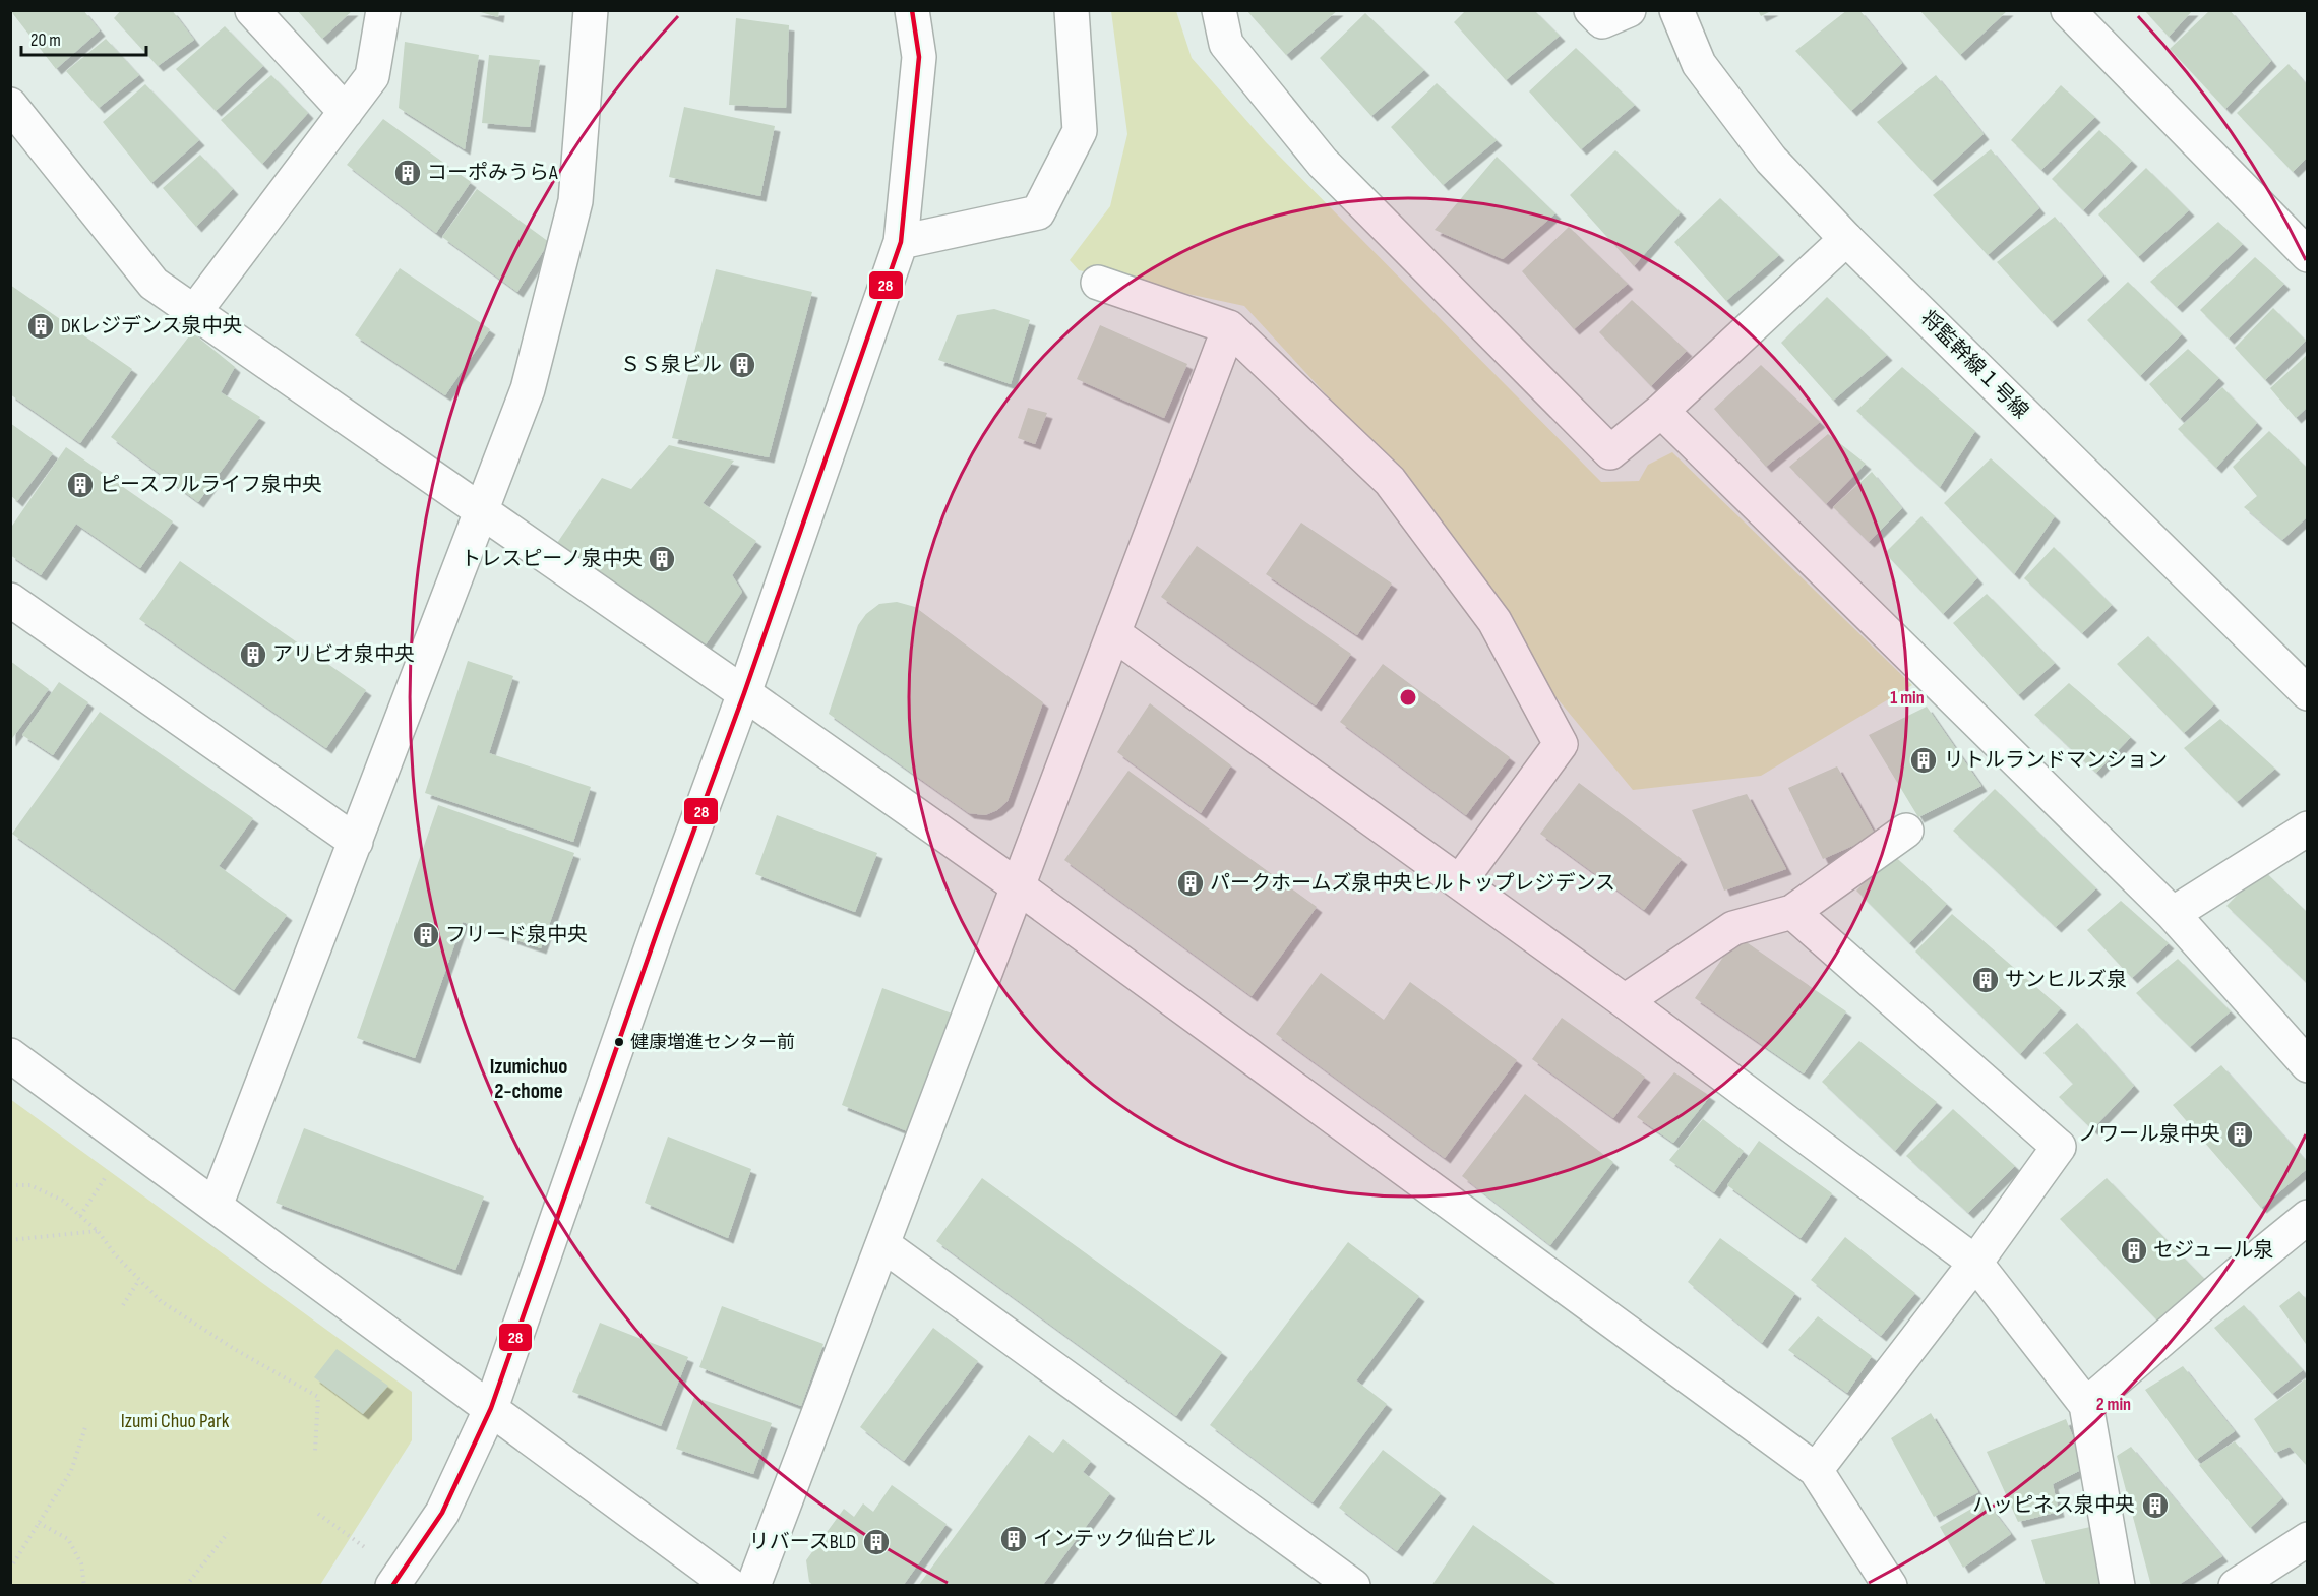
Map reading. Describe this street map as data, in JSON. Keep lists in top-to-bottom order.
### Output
{
  "streets": {
    "street": ["将監幹線１号線"]
  },
  "districts": ["Izumichuo 2-chome"],
  "parks": ["Izumi Chuo Park"],
  "places": {
    "building": [
      "コーポみうらA",
      "DKレジデンス泉中央",
      "ＳＳ泉ビル",
      "ピースフルライフ泉中央",
      "トレスピーノ泉中央",
      "アリビオ泉中央",
      "リトルランドマンション",
      "パークホームズ泉中央ヒルトップレジデンス",
      "フリード泉中央",
      "サンヒルズ泉",
      "ノワール泉中央",
      "セジュール泉",
      "ハッピネス泉中央",
      "インテック仙台ビル",
      "リバースBLD"
    ],
    "other": ["健康増進センター前"]
  },
  "lines": ["transit line 28"],
  "scale_bar": "20 m",
  "rings": ["1 min", "2 min"]
}
